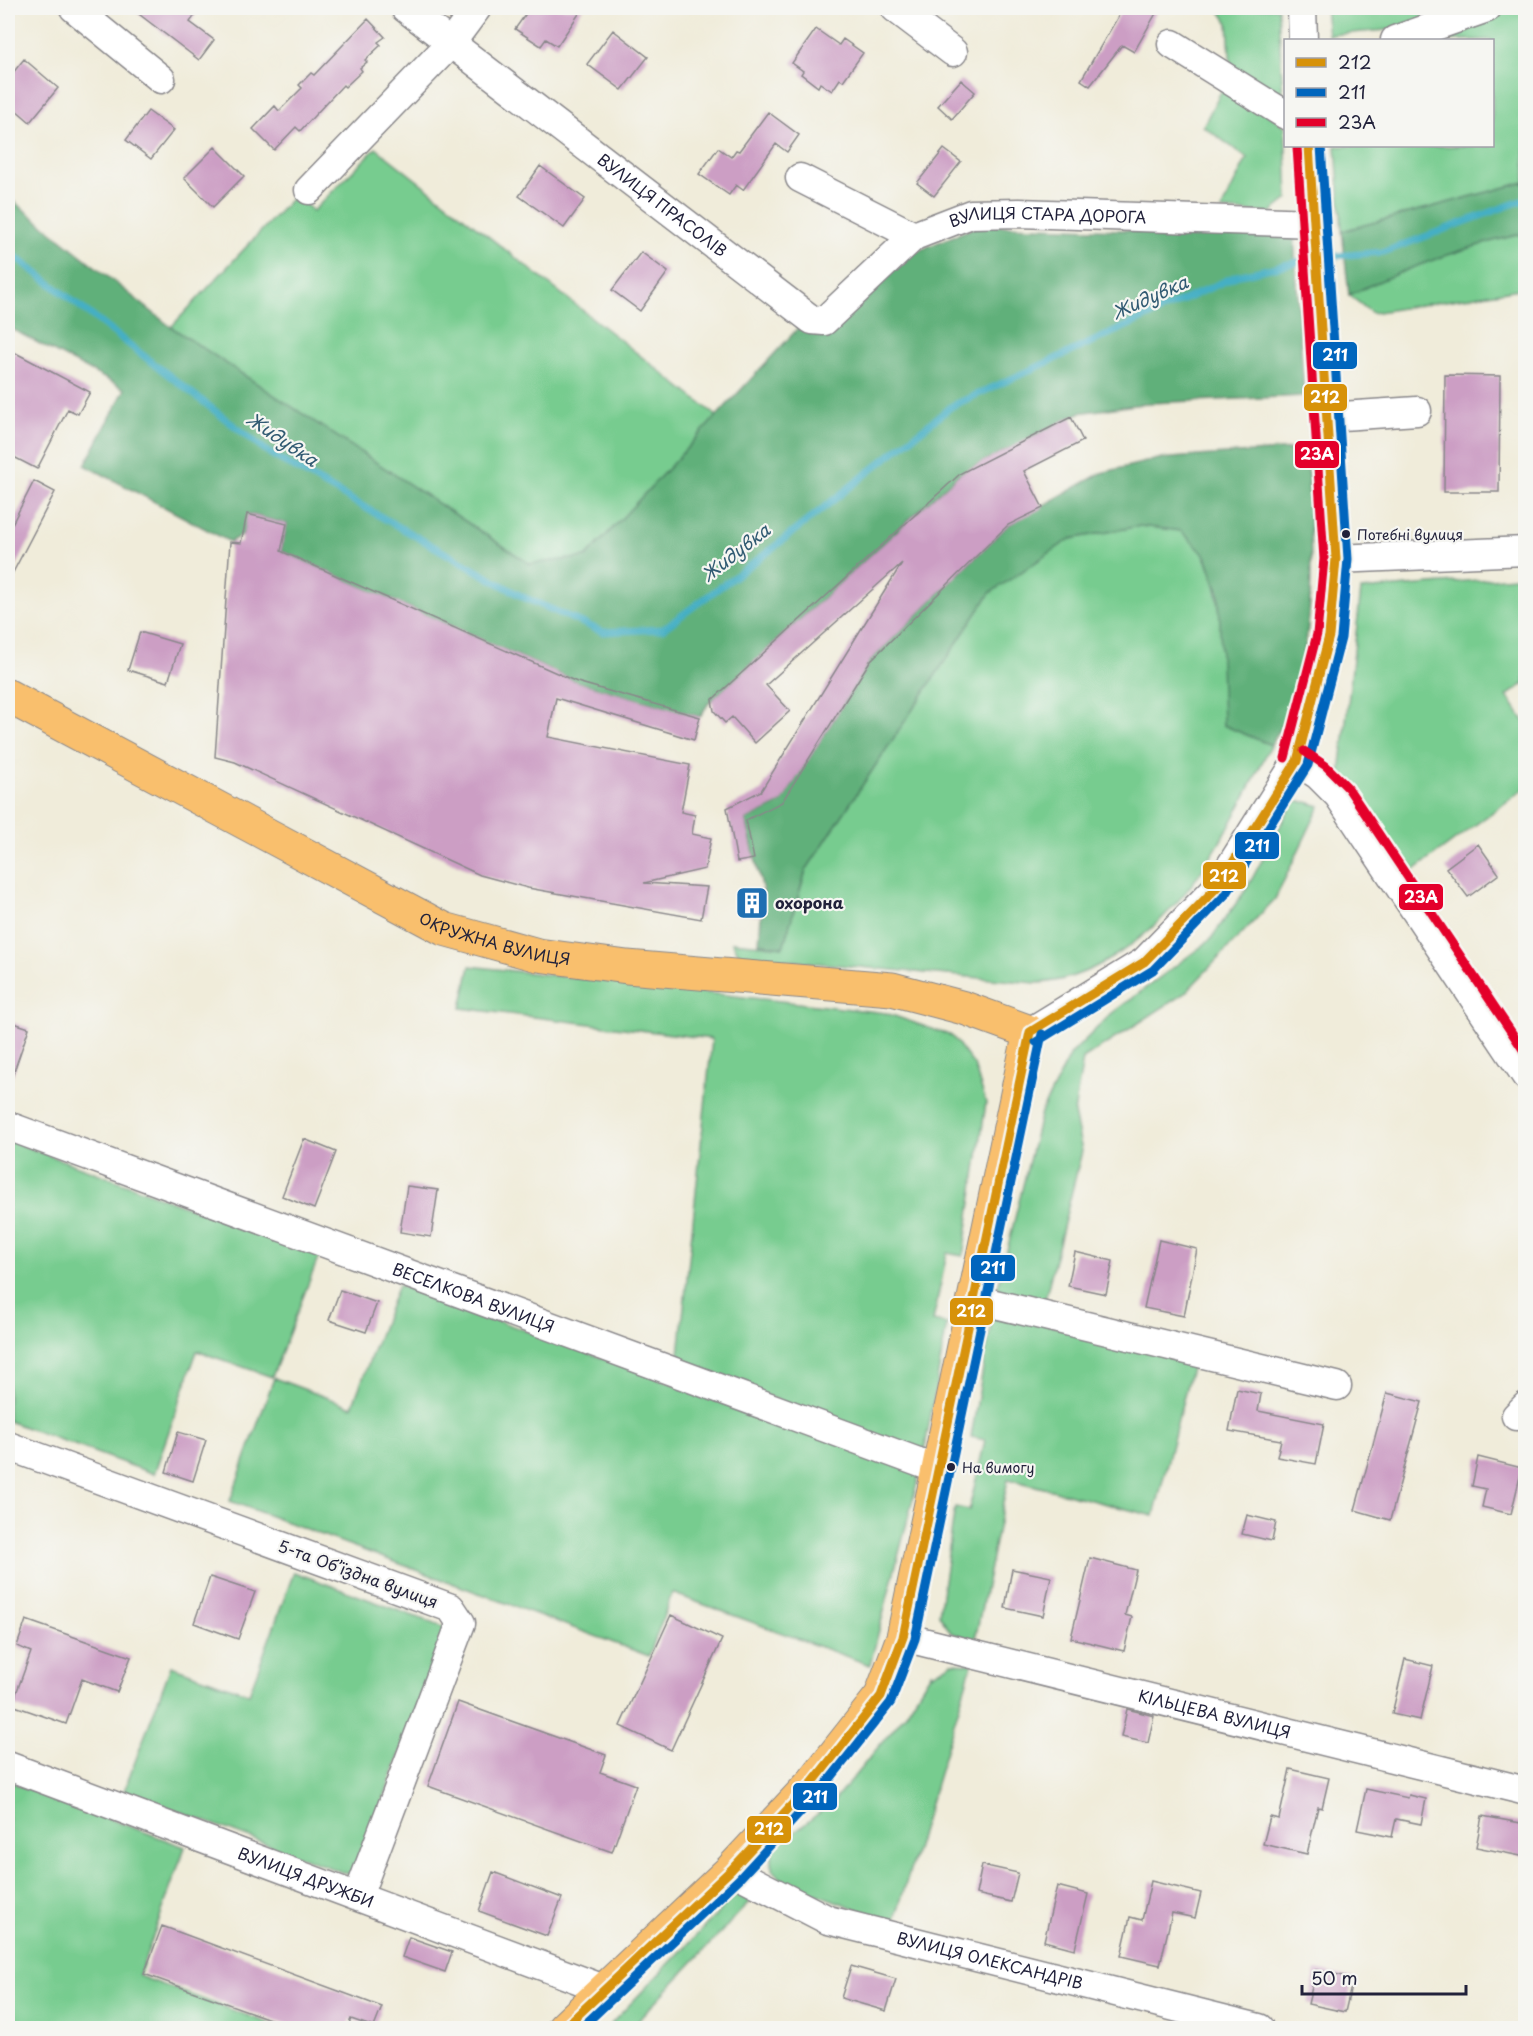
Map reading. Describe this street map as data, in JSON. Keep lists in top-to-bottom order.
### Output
{
  "streets": {
    "main road": ["ОКРУЖНА ВУЛИЦЯ"],
    "street": [
      "ВУЛИЦЯ ПРАСОЛІВ",
      "ВУЛИЦЯ СТАРА ДОРОГА",
      "ВЕСЕЛКОВА ВУЛИЦЯ",
      "5-та Обʼїздна вулиця",
      "КІЛЬЦЕВА ВУЛИЦЯ",
      "ВУЛИЦЯ ДРУЖБИ",
      "ВУЛИЦЯ ОЛЕКСАНДРІВ"
    ]
  },
  "crossings": [
    ["ВУЛИЦЯ ПРАСОЛІВ", "ВУЛИЦЯ СТАРА ДОРОГА"],
    ["5-та Обʼїздна вулиця", "ВУЛИЦЯ ДРУЖБИ"]
  ],
  "water": ["Жидувка"],
  "places": {
    "other": ["Потебні вулиця", "На вимогу"],
    "building": ["охорона"]
  },
  "lines": ["transit line 212", "transit line 211", "transit line 23А"],
  "legend": ["212", "211", "23А"],
  "scale_bar": "50 m"
}
